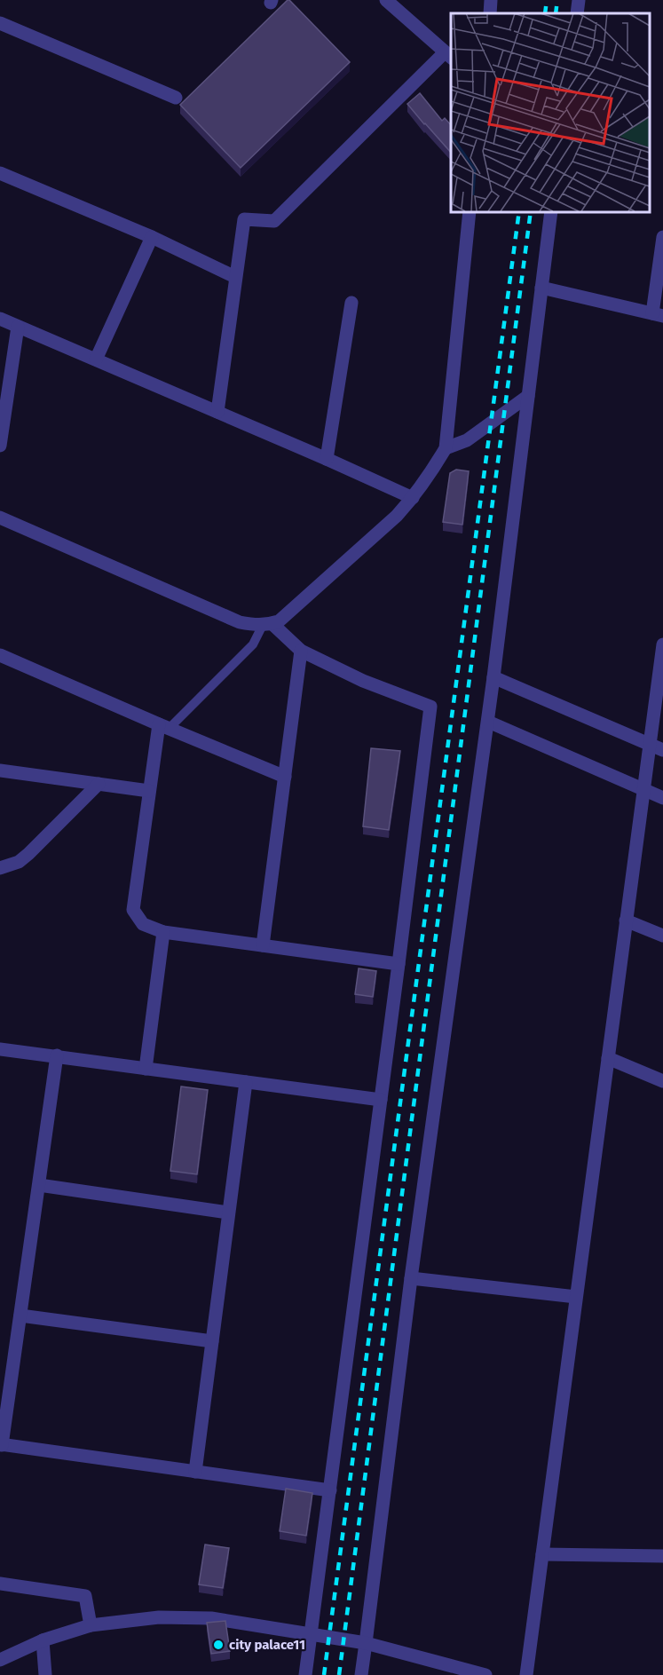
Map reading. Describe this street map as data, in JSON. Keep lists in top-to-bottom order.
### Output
{
  "places": ["city palace11"]
}
